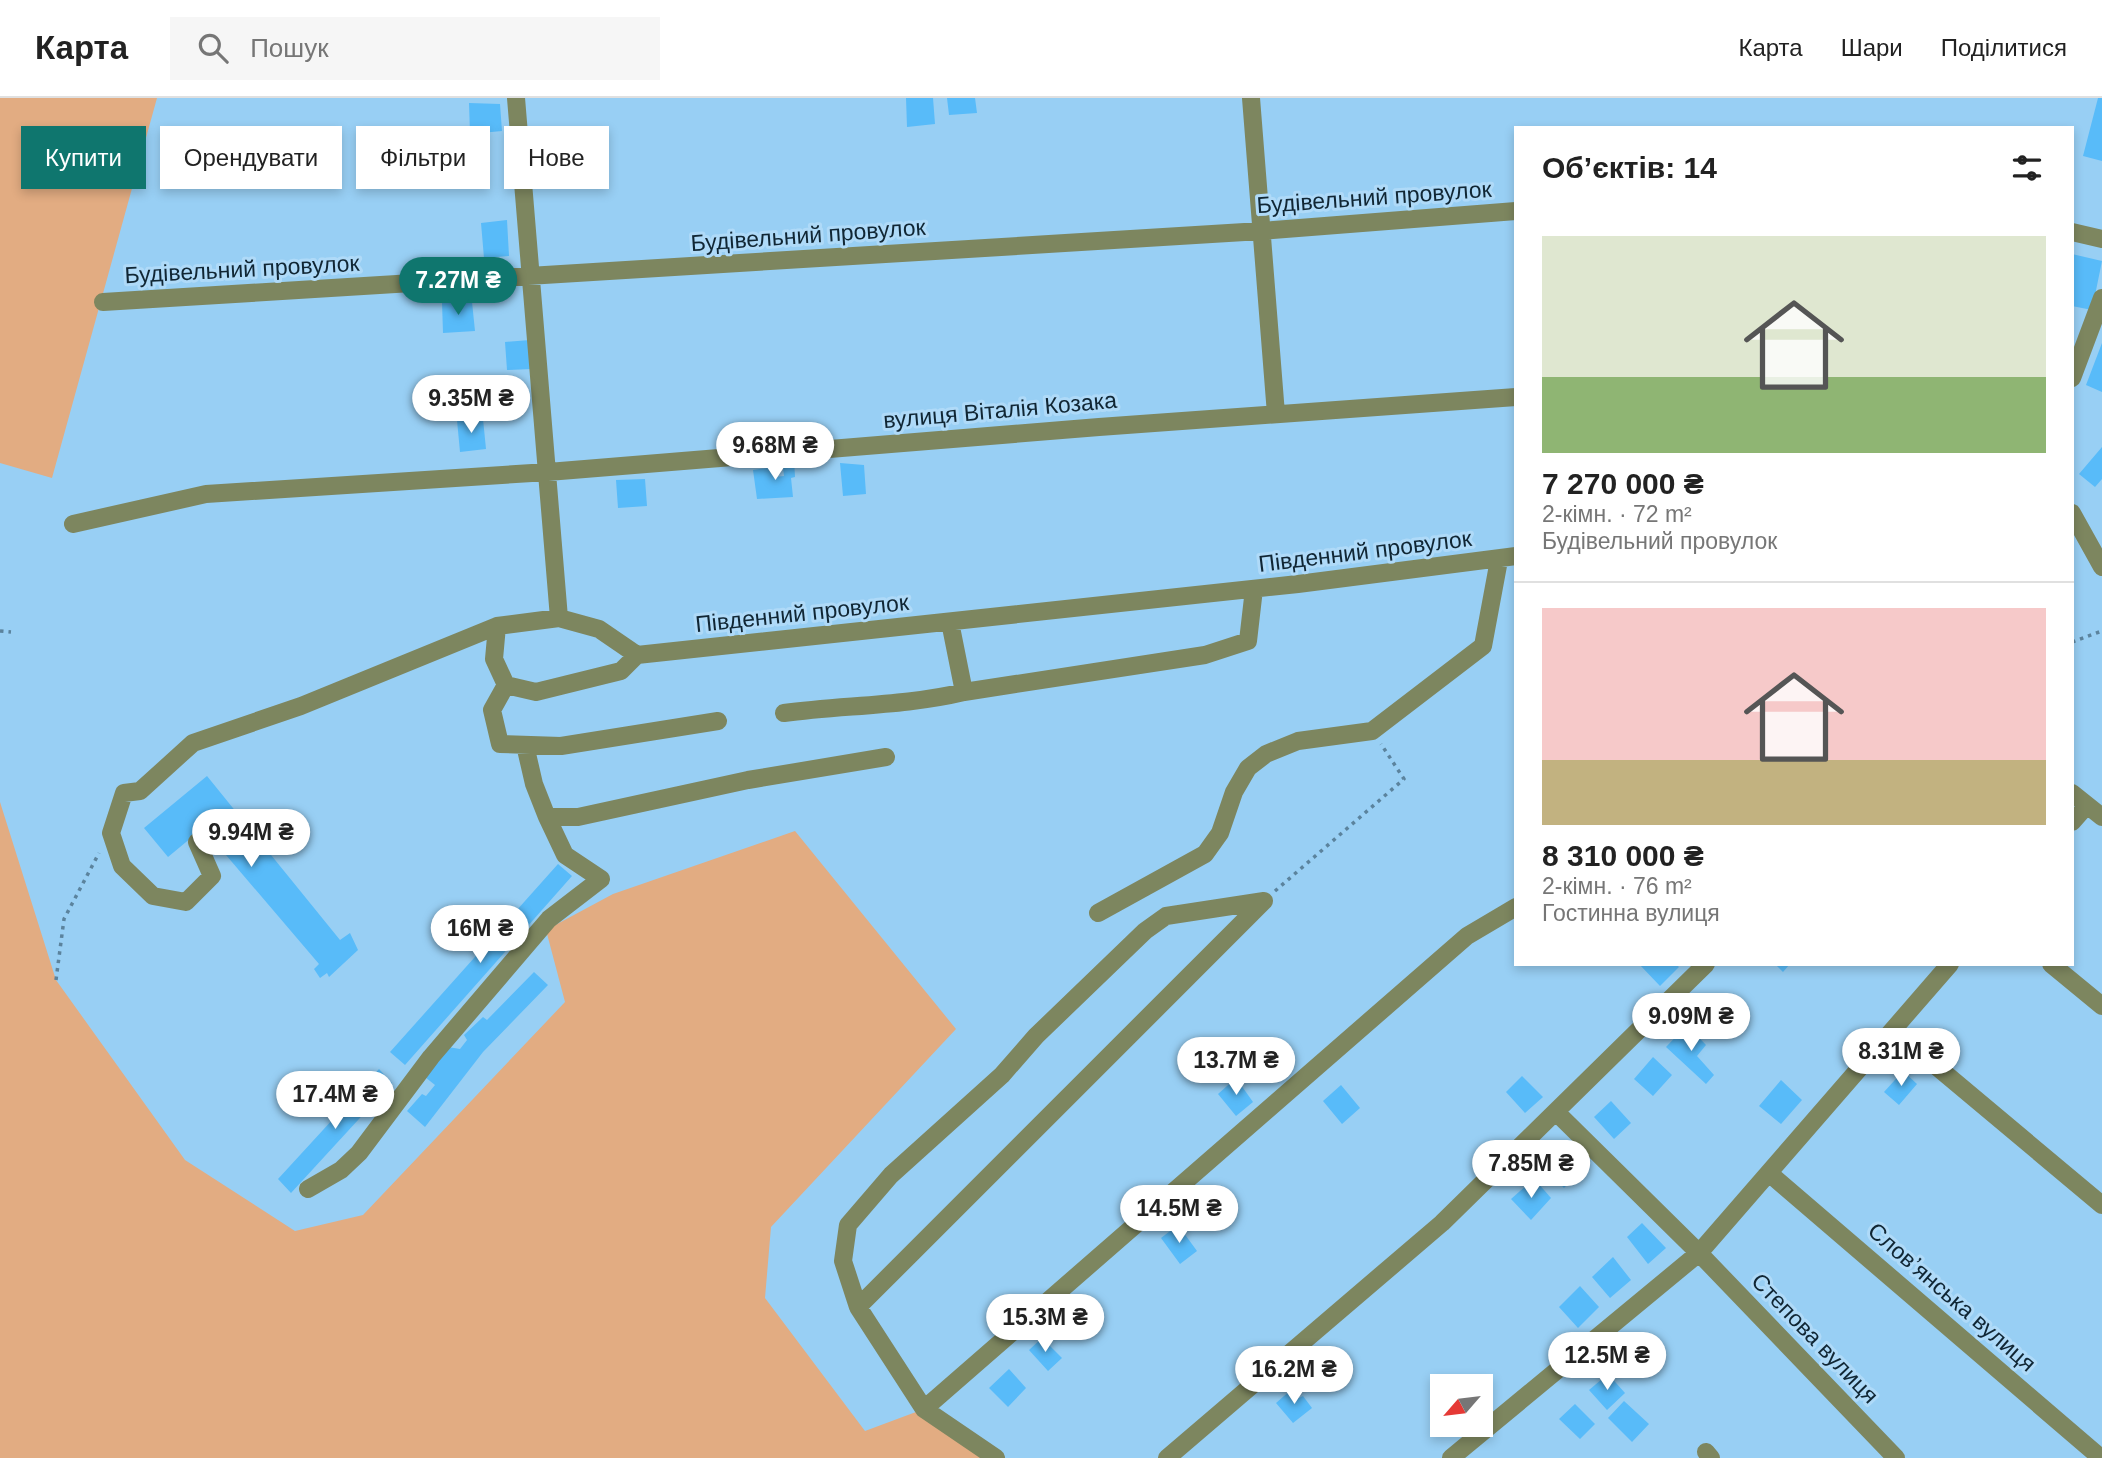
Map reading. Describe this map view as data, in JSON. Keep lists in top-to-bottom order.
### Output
{
  "streets": {
    "street": [
      "Будівельний провулок",
      "вулиця Віталія Козака",
      "Південний провулок",
      "Словʼянська вулиця",
      "Степова вулиця"
    ]
  },
  "north": "bottom left",
  "page": {
    "header": "Карта",
    "search": "Пошук",
    "nav": ["Карта", "Шари", "Поділитися"],
    "chip": [
      "Купити",
      "Орендувати",
      "Фільтри",
      "Нове"
    ],
    "heading": "Об’єктів: 14",
    "list": [
      {
        "name": "7 270 000 ₴",
        "note": "2-кімн. · 72 m² · Будівельний провулок"
      },
      {
        "name": "8 310 000 ₴",
        "note": "2-кімн. · 76 m² · Гостинна вулиця"
      }
    ],
    "price": [
      "7.27M ₴",
      "9.35M ₴",
      "9.68M ₴",
      "9.94M ₴",
      "16M ₴",
      "9.09M ₴",
      "8.31M ₴",
      "13.7M ₴",
      "17.4M ₴",
      "7.85M ₴",
      "14.5M ₴",
      "15.3M ₴",
      "12.5M ₴",
      "16.2M ₴"
    ]
  }
}
